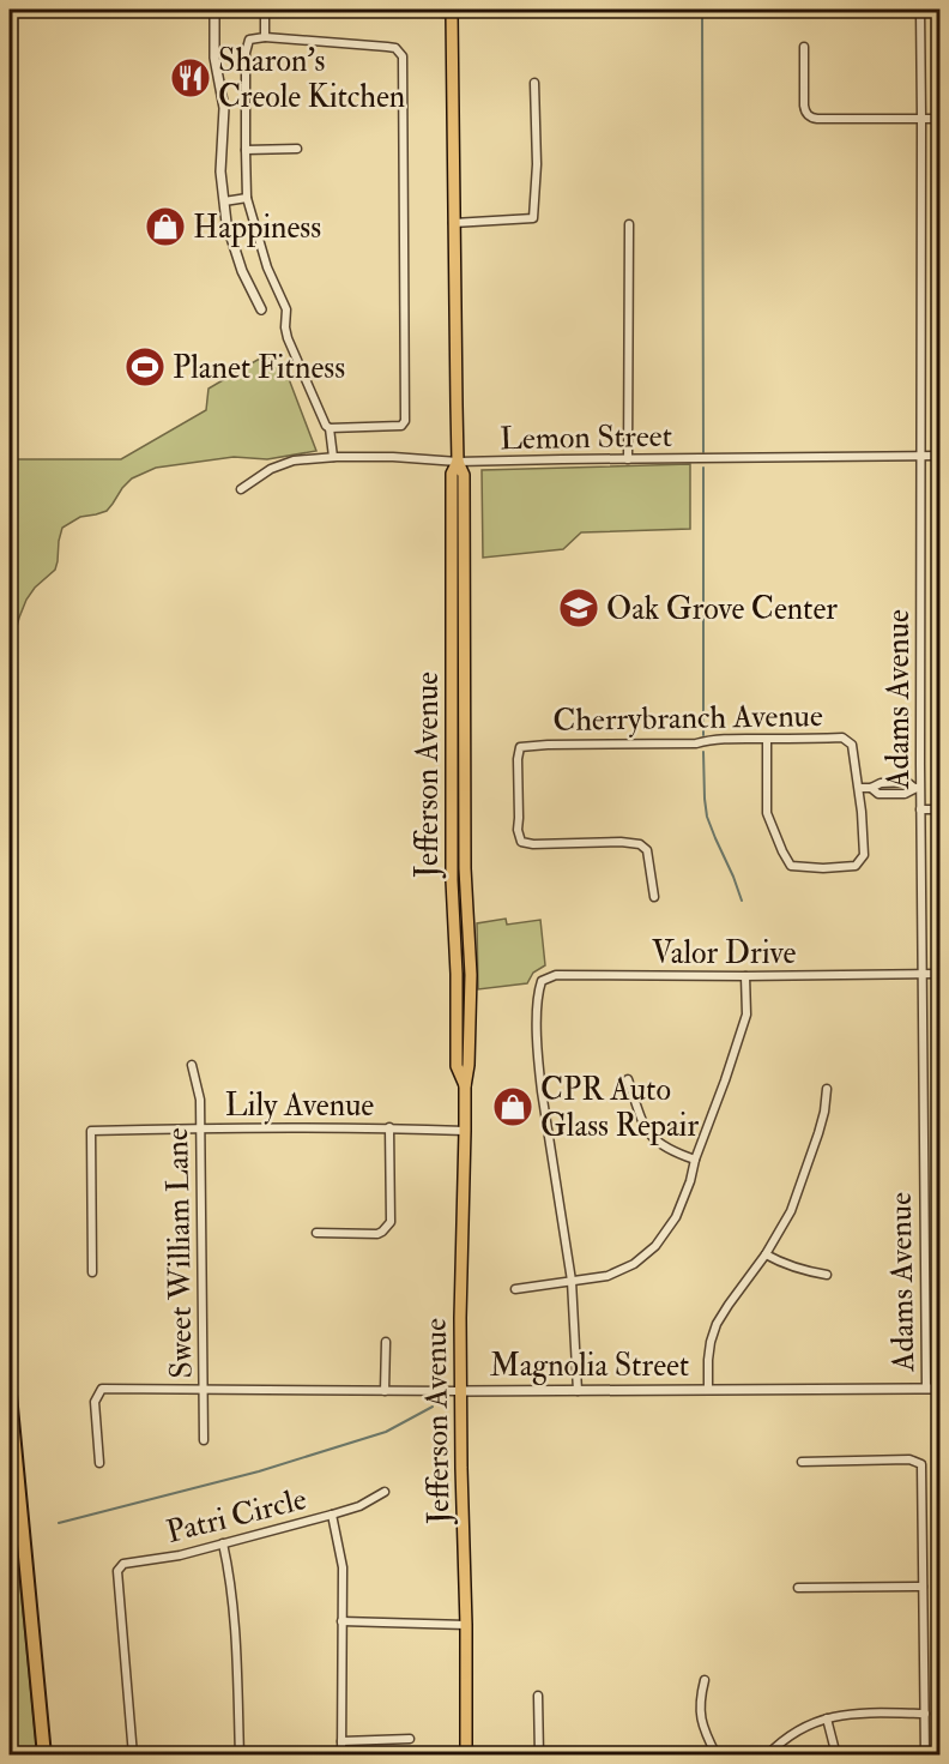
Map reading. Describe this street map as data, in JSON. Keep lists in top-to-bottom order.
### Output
{
  "streets": {
    "main road": ["Jefferson Avenue"],
    "street": [
      "Lemon Street",
      "Adams Avenue",
      "Cherrybranch Avenue",
      "Valor Drive",
      "Lily Avenue",
      "Sweet William Lane",
      "Magnolia Street",
      "Patri Circle"
    ]
  },
  "crossings": [
    ["Lemon Street", "Adams Avenue"],
    ["Lemon Street", "Jefferson Avenue"],
    ["Adams Avenue", "Valor Drive"],
    ["Adams Avenue", "Magnolia Street"],
    ["Jefferson Avenue", "Lily Avenue"],
    ["Jefferson Avenue", "Magnolia Street"],
    ["Lily Avenue", "Sweet William Lane"],
    ["Sweet William Lane", "Magnolia Street"]
  ],
  "places": {
    "restaurant": ["Sharon's Creole Kitchen"],
    "shop": ["Happiness", "CPR Auto Glass Repair"],
    "sports": ["Planet Fitness"],
    "school or university": ["Oak Grove Center"]
  }
}
